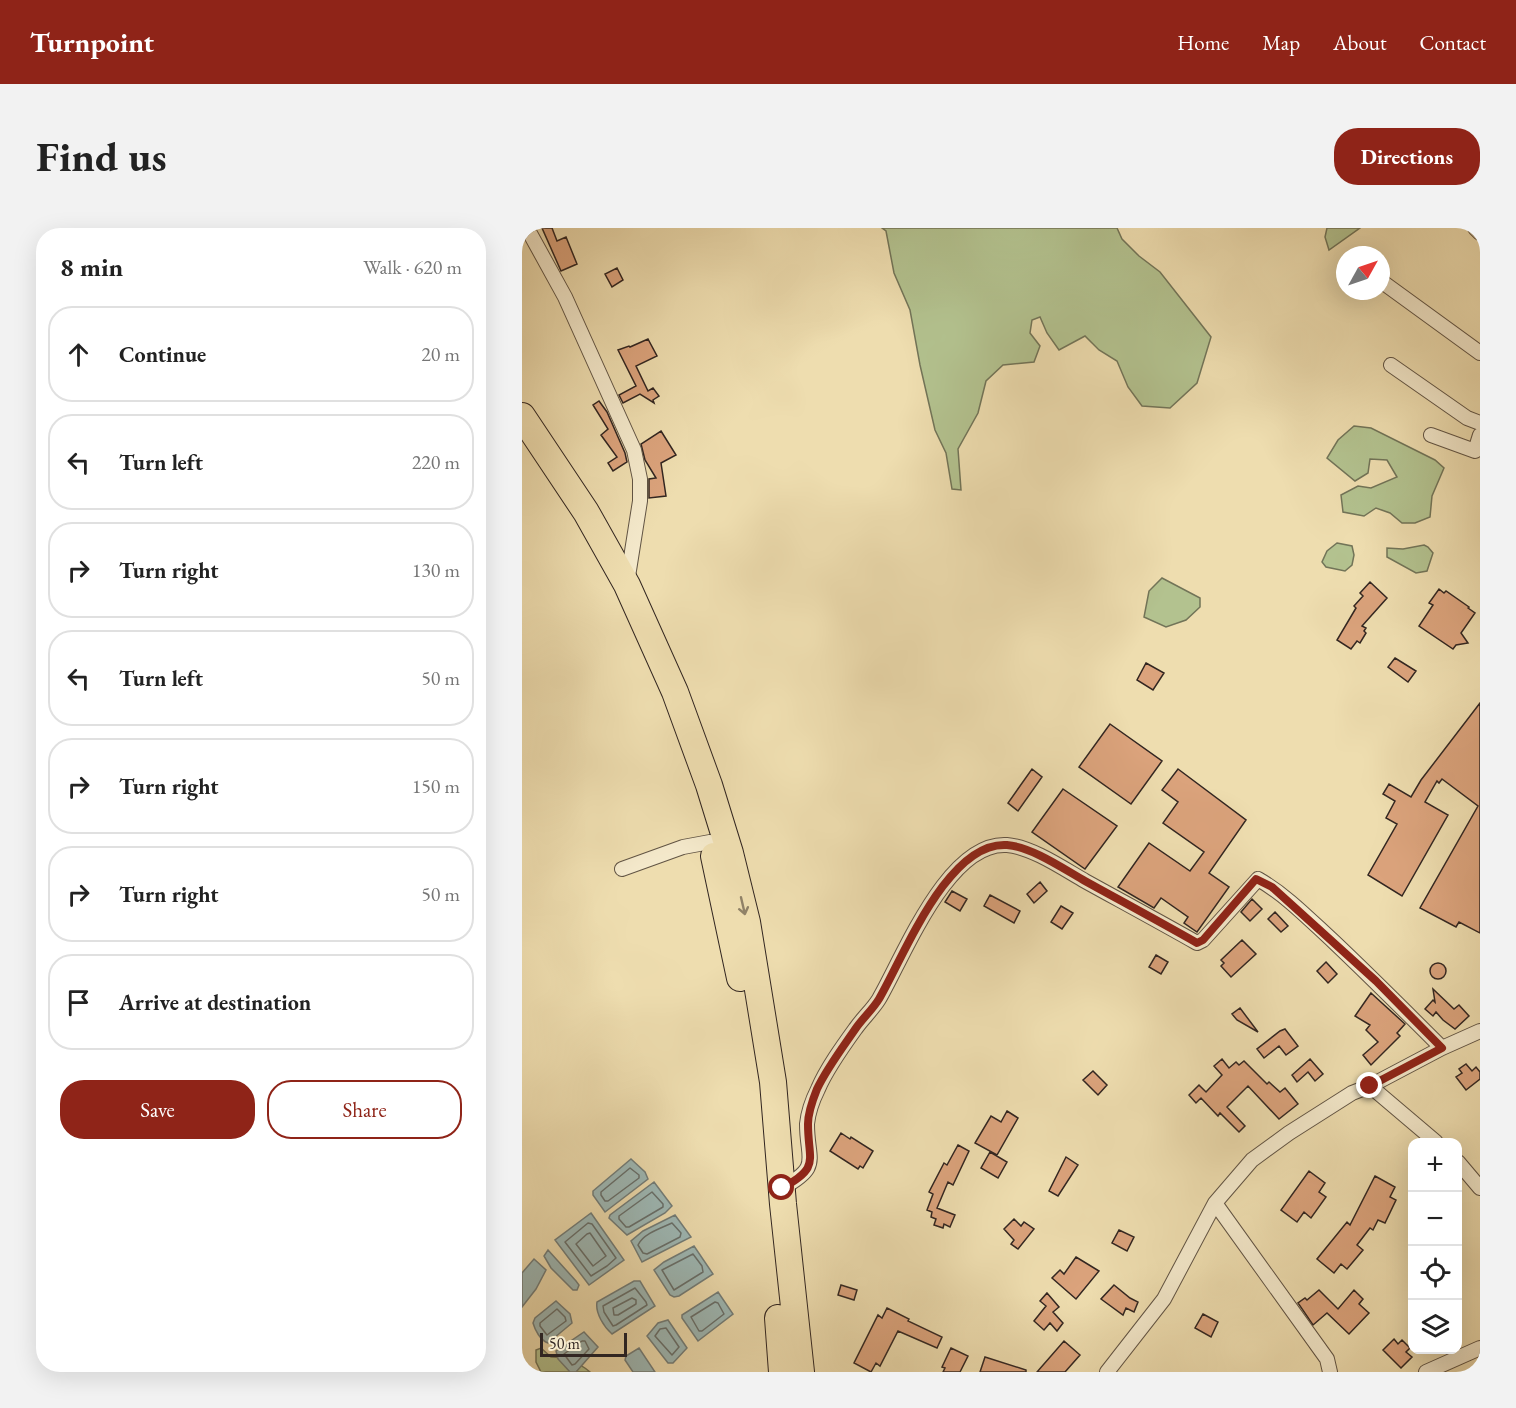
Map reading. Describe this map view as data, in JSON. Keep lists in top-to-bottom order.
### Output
{
  "scale_bar": "50 m",
  "north": "top right",
  "page": {
    "header": "Turnpoint",
    "nav": [
      "Home",
      "Map",
      "About",
      "Contact"
    ],
    "buttons": [
      "Directions",
      ["Save", "Share"]
    ],
    "title": "Find us",
    "heading": ["8 min", "Walk · 620 m"],
    "list": [
      ["Continue", "20 m"],
      ["Turn left", "220 m"],
      ["Turn right", "130 m"],
      ["Turn left", "50 m"],
      ["Turn right", "150 m"],
      ["Turn right", "50 m"],
      "Arrive at destination"
    ],
    "map_buttons": ["+", "−"],
    "scale": "50 m"
  }
}
